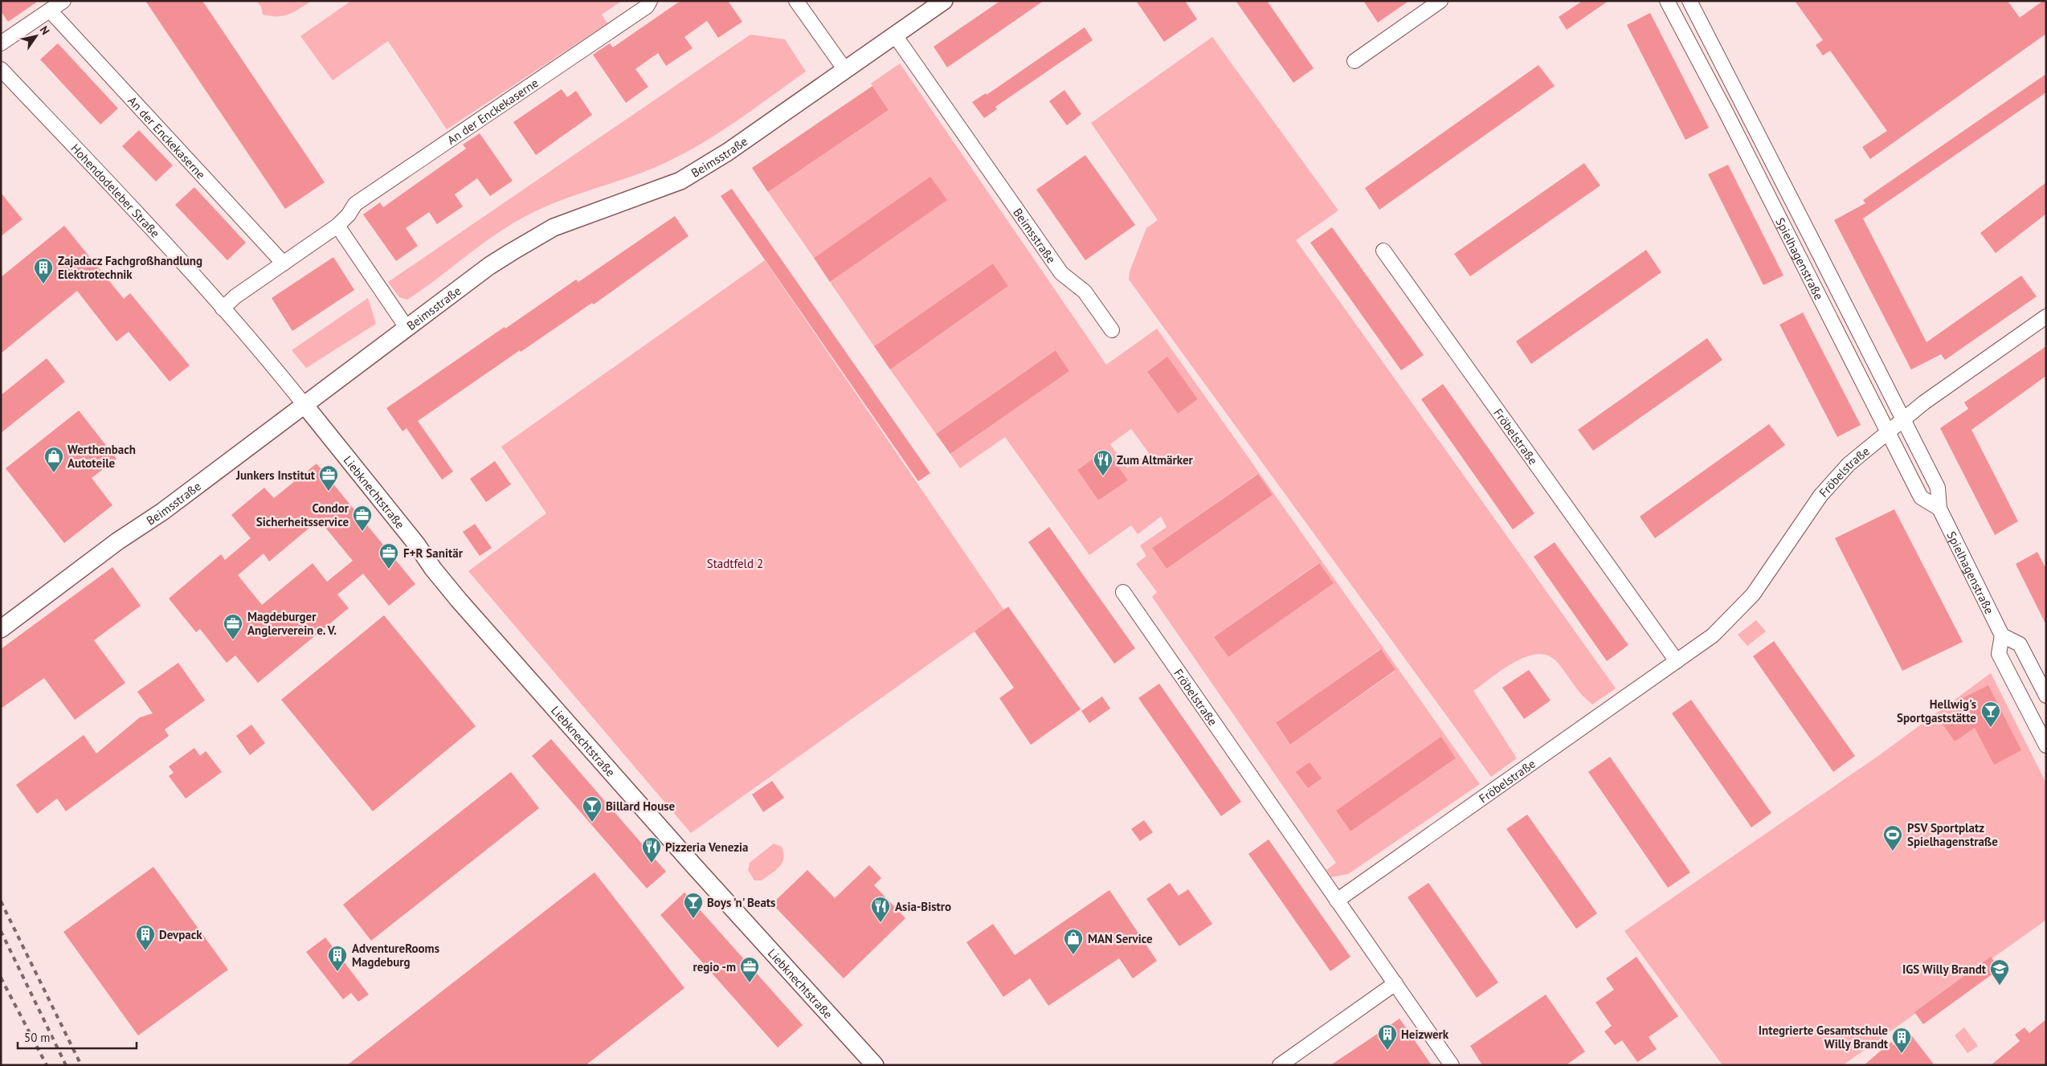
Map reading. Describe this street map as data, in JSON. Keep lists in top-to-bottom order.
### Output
{
  "streets": {
    "street": [
      "An der Enckekaserne",
      "Beimsstraße",
      "Hohendodeleber Straße",
      "Spielhagenstraße",
      "Fröbelstraße",
      "Liebknechtstraße"
    ]
  },
  "crossings": [
    ["An der Enckekaserne", "Hohendodeleber Straße"],
    ["Beimsstraße", "Hohendodeleber Straße"],
    ["Beimsstraße", "Liebknechtstraße"],
    ["Hohendodeleber Straße", "Liebknechtstraße"],
    ["Spielhagenstraße", "Fröbelstraße"]
  ],
  "parks": ["Stadtfeld 2"],
  "places": {
    "building": [
      "Zajadacz Fachgroßhandlung Elektrotechnik",
      "Devpack",
      "AdventureRooms Magdeburg",
      "Heizwerk",
      "Integrierte Gesamtschule Willy Brandt"
    ],
    "shop": ["Werthenbach Autoteile", "MAN Service"],
    "restaurant": ["Zum Altmärker", "Pizzeria Venezia", "Asia-Bistro"],
    "office": [
      "Junkers Institut",
      "Condor Sicherheitsservice",
      "F+R Sanitär",
      "Magdeburger Anglerverein e. V.",
      "regio -m"
    ],
    "bar": ["Hellwig's Sportgaststätte", "Billard House", "Boys 'n' Beats"],
    "sports": ["PSV Sportplatz Spielhagenstraße"],
    "school or university": ["IGS Willy Brandt"]
  },
  "scale_bar": "50 m",
  "north": "top right"
}
